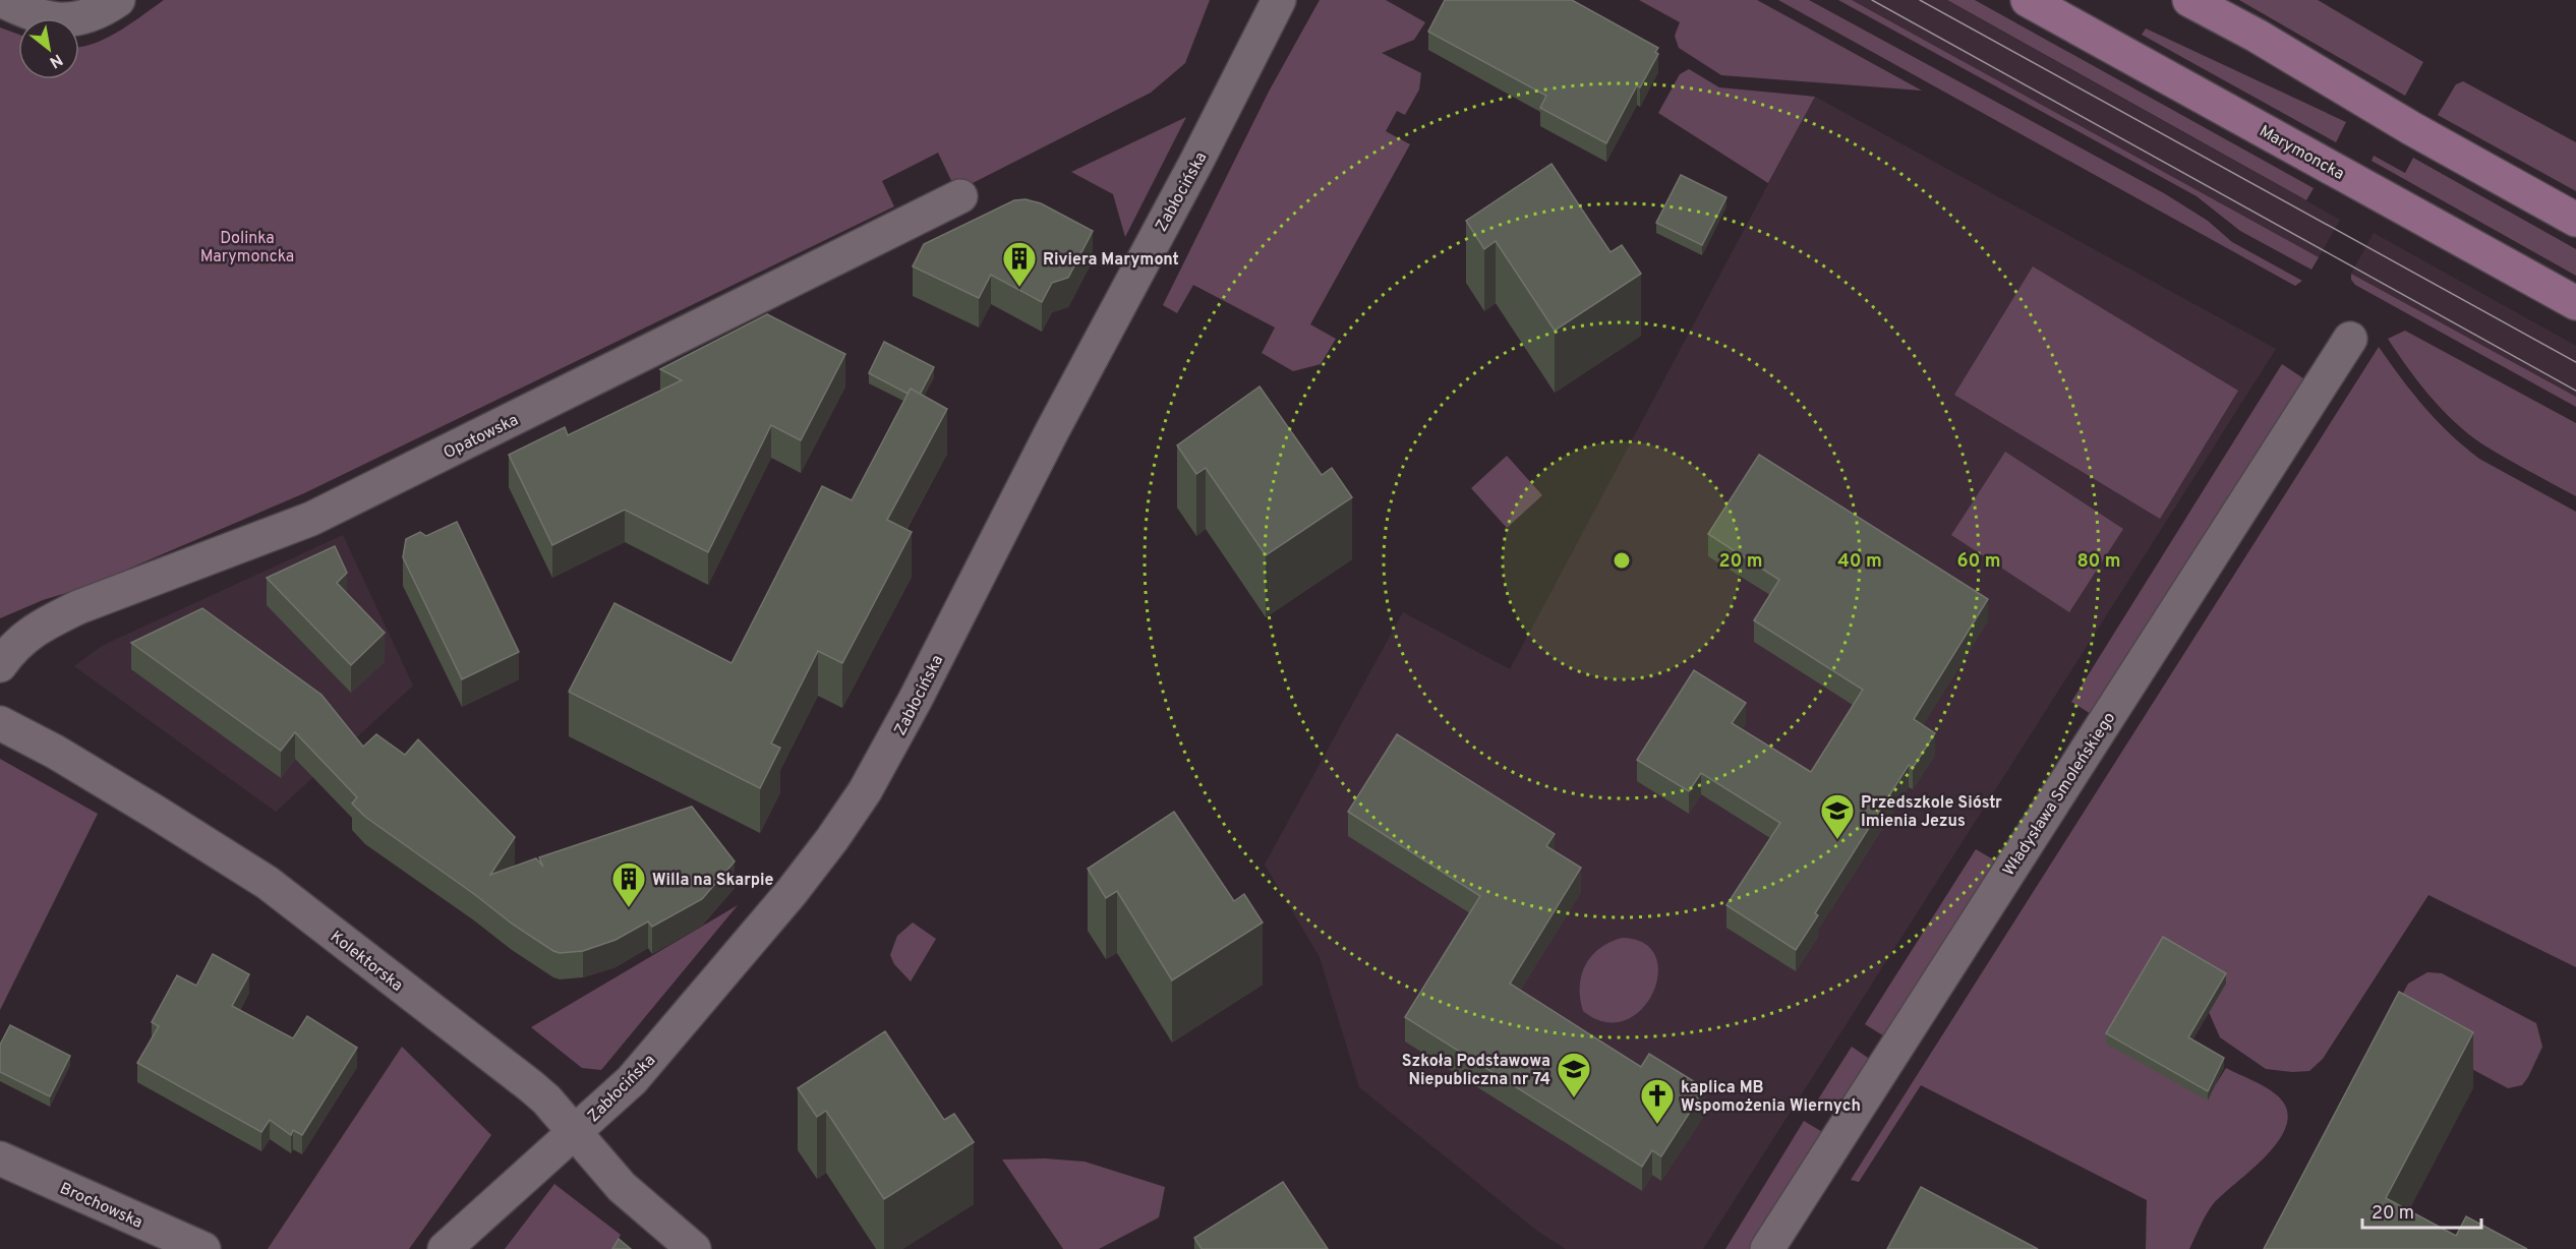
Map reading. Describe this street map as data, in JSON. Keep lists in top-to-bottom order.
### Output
{
  "streets": {
    "main road": ["Marymoncka"],
    "street": [
      "Zabłocińska",
      "Opatowska",
      "Władysława Smoleńskiego",
      "Kolektorska",
      "Brochowska"
    ]
  },
  "crossings": [
    ["Zabłocińska", "Kolektorska"]
  ],
  "parks": ["Dolinka Marymoncka"],
  "places": {
    "building": ["Riviera Marymont", "Willa na Skarpie"],
    "school or university": ["Przedszkole Sióstr Imienia Jezus", "Szkoła Podstawowa Niepubliczna nr 74"],
    "church": ["kaplica MB Wspomożenia Wiernych"]
  },
  "scale_bar": "20 m",
  "north": "bottom right",
  "rings": [
    "20 m",
    "40 m",
    "60 m",
    "80 m"
  ]
}
